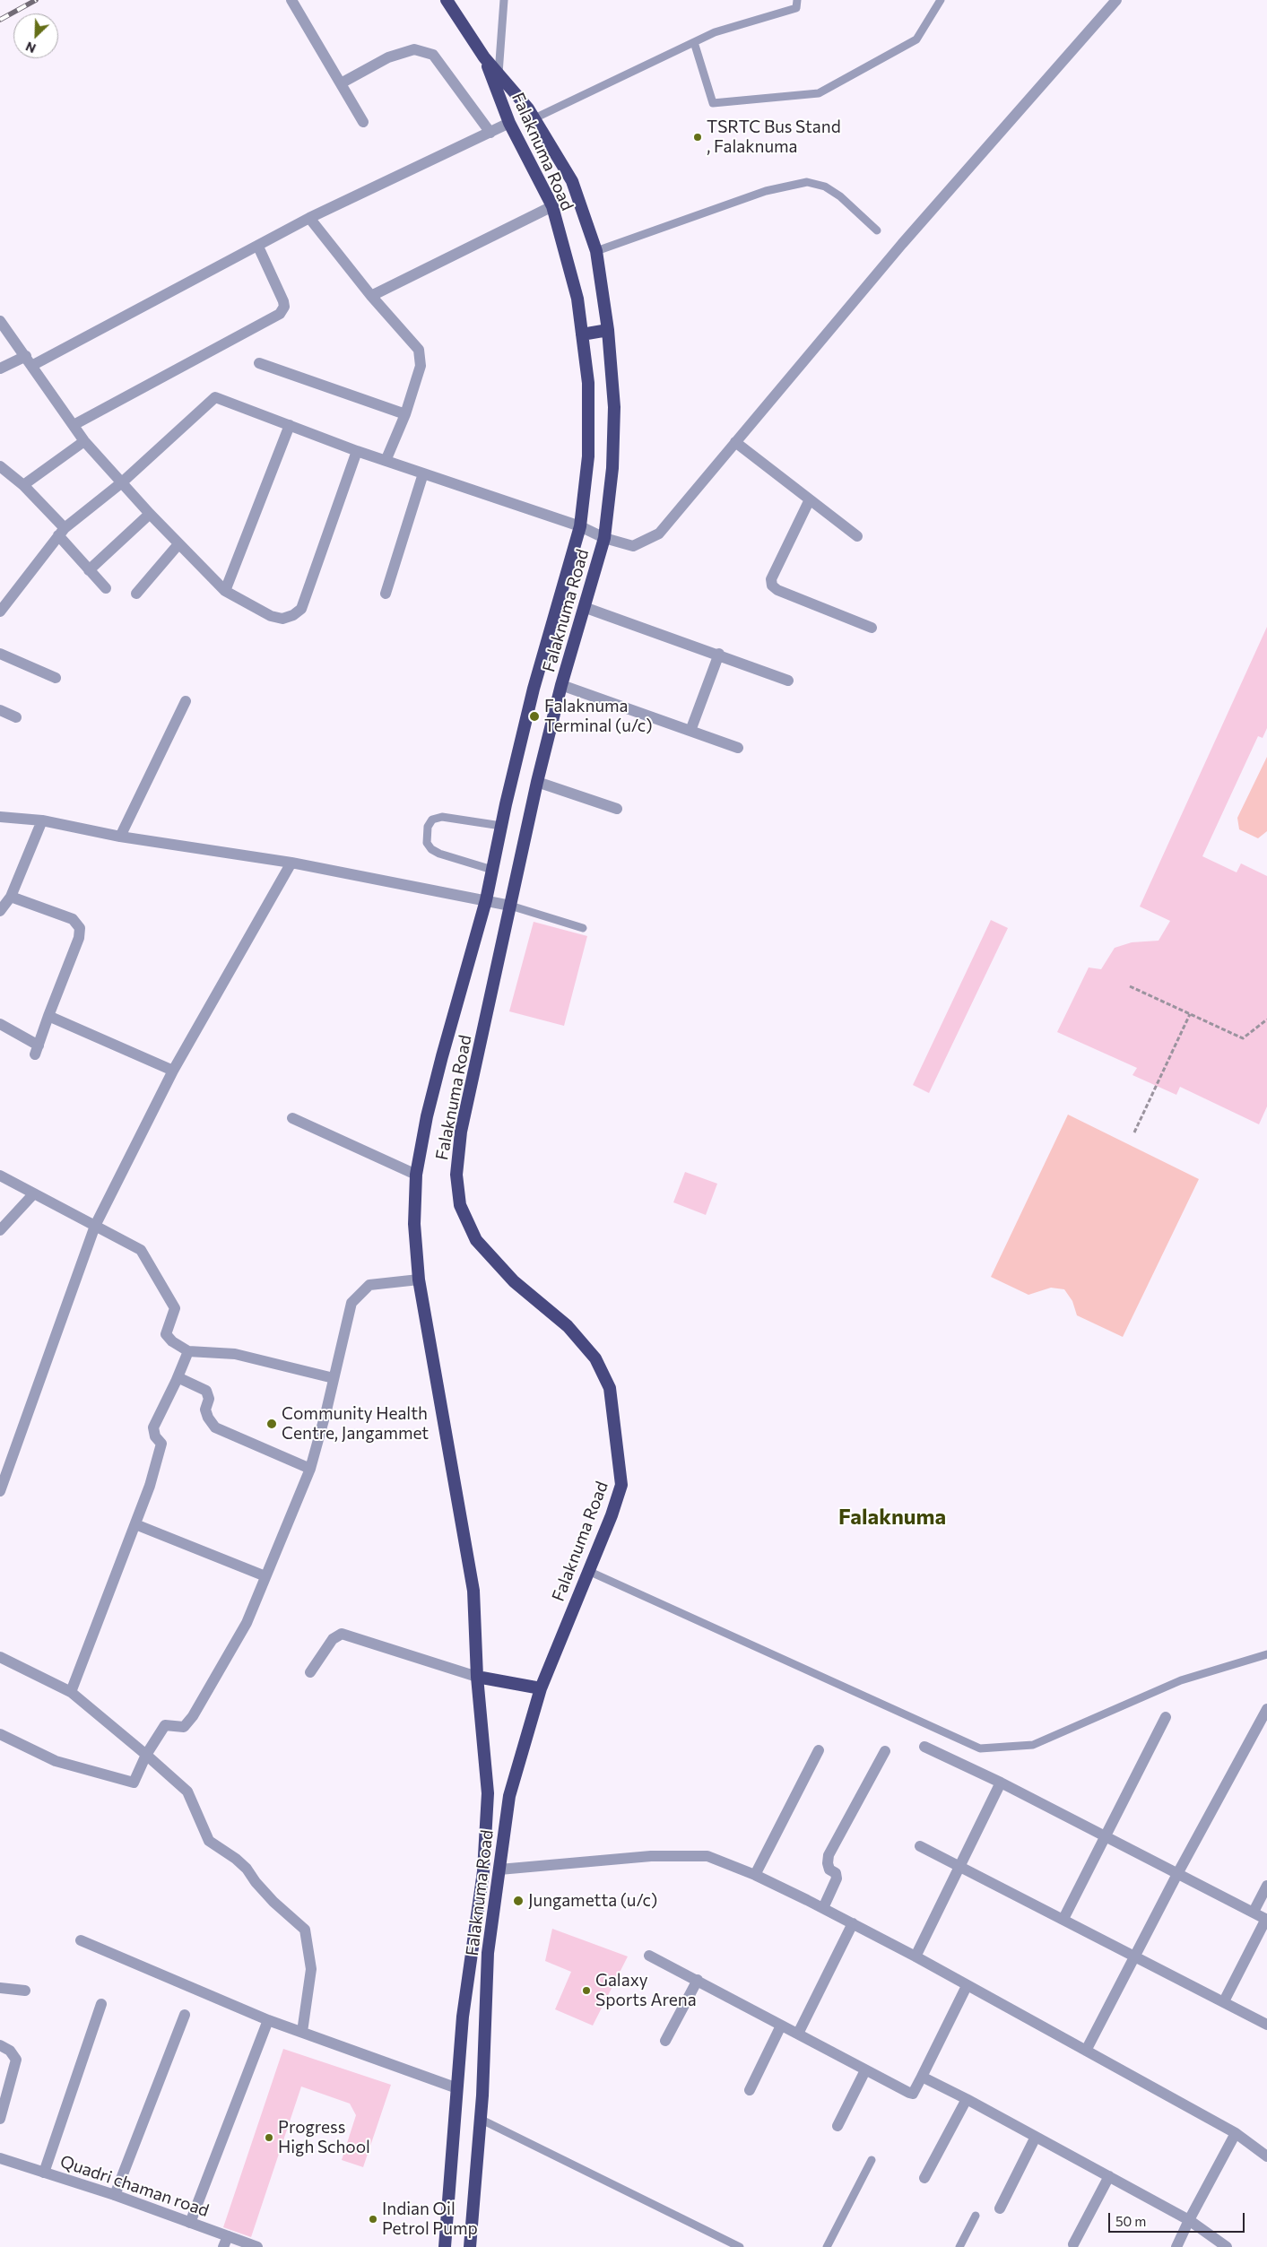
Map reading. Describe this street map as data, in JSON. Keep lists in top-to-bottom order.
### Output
{
  "streets": {
    "highway": ["Falaknuma Road"],
    "street": ["Quadri chaman road"]
  },
  "districts": ["Falaknuma"],
  "places": [
    "TSRTC Bus Stand , Falaknuma",
    "Falaknuma Terminal (u/c)",
    "Community Health Centre, Jangammet",
    "Jungametta (u/c)",
    "Galaxy Sports Arena",
    "Progress High School",
    "Indian Oil Petrol Pump"
  ],
  "scale_bar": "50 m",
  "north": "bottom left"
}
